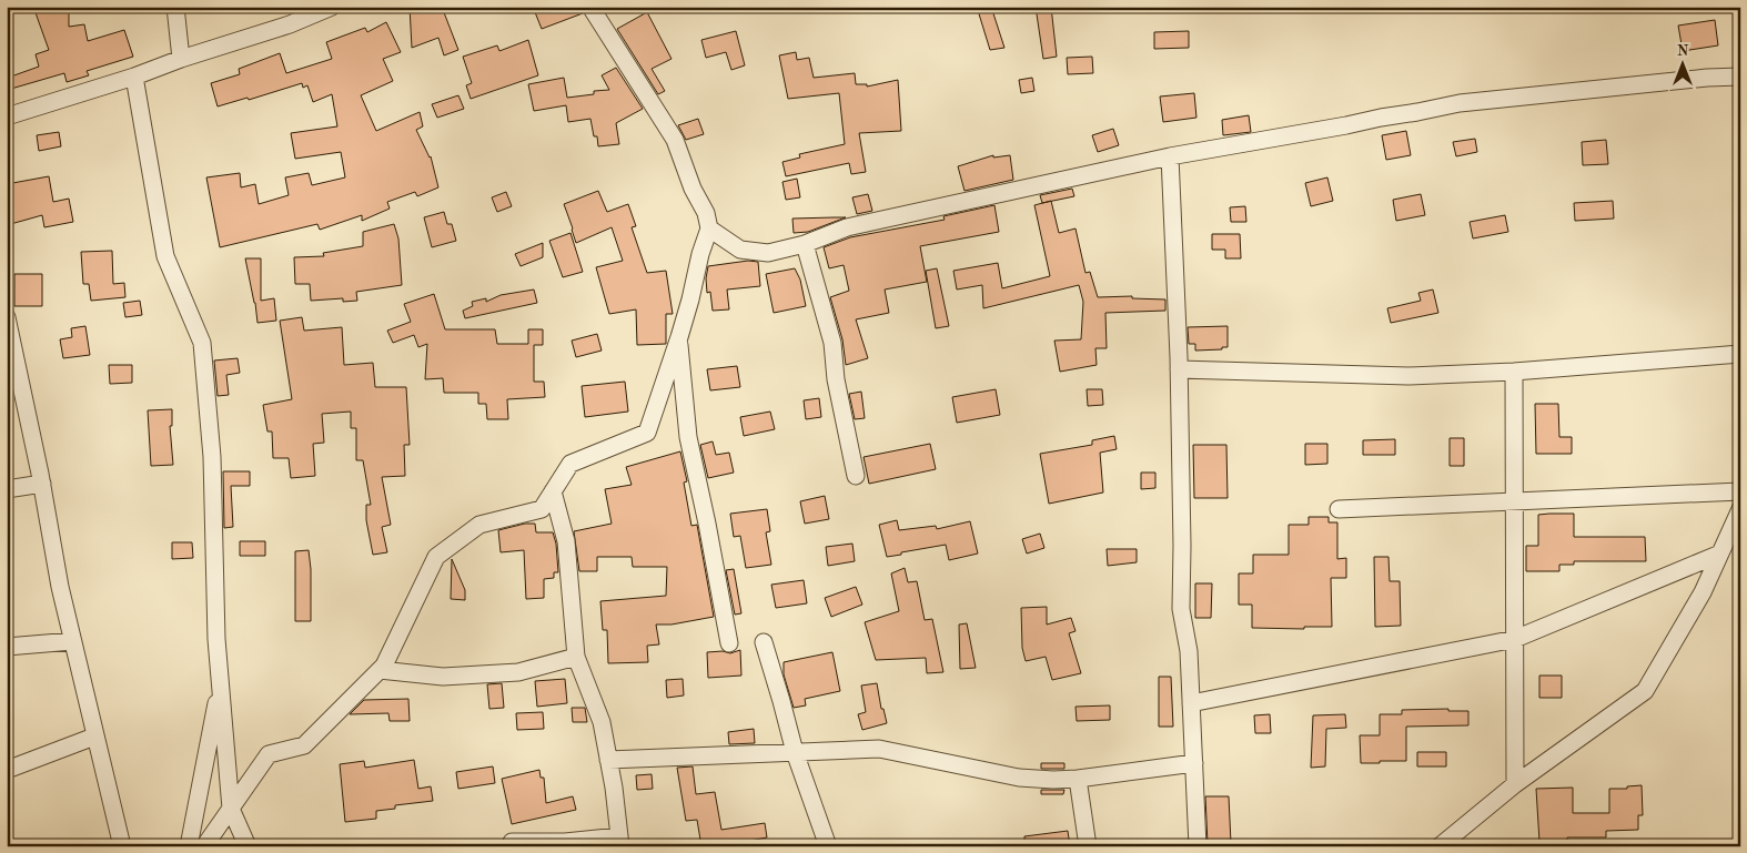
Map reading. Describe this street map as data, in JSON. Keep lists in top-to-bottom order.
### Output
{
  "north": "top"
}
